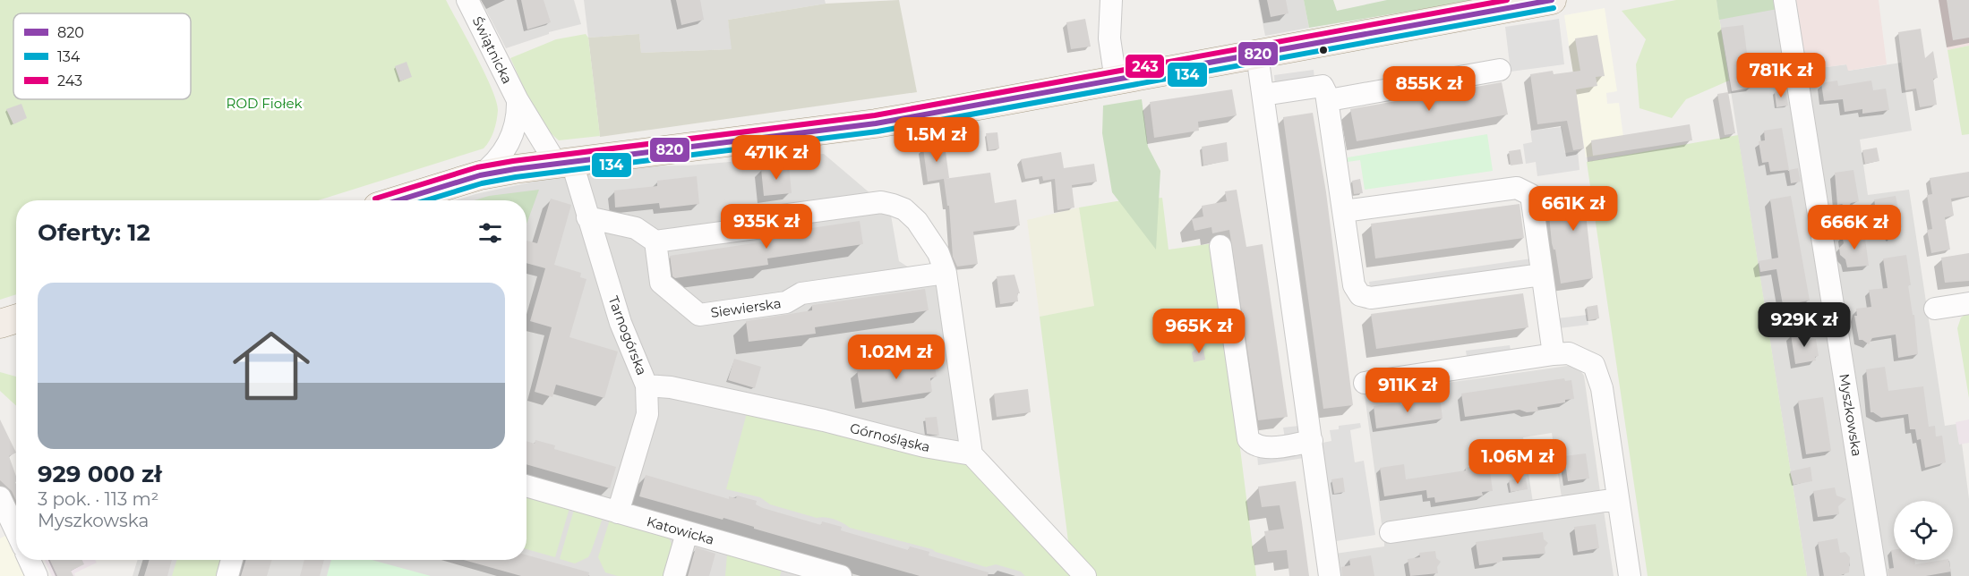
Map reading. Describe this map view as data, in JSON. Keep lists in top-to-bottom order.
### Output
{
  "streets": {
    "street": [
      "Świątnicka",
      "Siewierska",
      "Tarnogórska",
      "Myszkowska",
      "Górnośląska",
      "Katowicka"
    ]
  },
  "crossings": [
    ["Świątnicka", "Tarnogórska"],
    ["Tarnogórska", "Górnośląska"],
    ["Tarnogórska", "Katowicka"]
  ],
  "parks": ["ROD Fiołek"],
  "lines": ["transit line 820", "transit line 243", "transit line 134"],
  "legend": ["820", "134", "243"],
  "page": {
    "price": [
      "781K zł",
      "855K zł",
      "1.5M zł",
      "471K zł",
      "661K zł",
      "935K zł",
      "666K zł",
      "929K zł",
      "965K zł",
      "1.02M zł",
      "911K zł",
      "1.06M zł"
    ],
    "heading": "Oferty: 12",
    "list": [
      {
        "name": "929 000 zł",
        "note": "3 pok. · 113 m² · Myszkowska"
      }
    ]
  }
}
